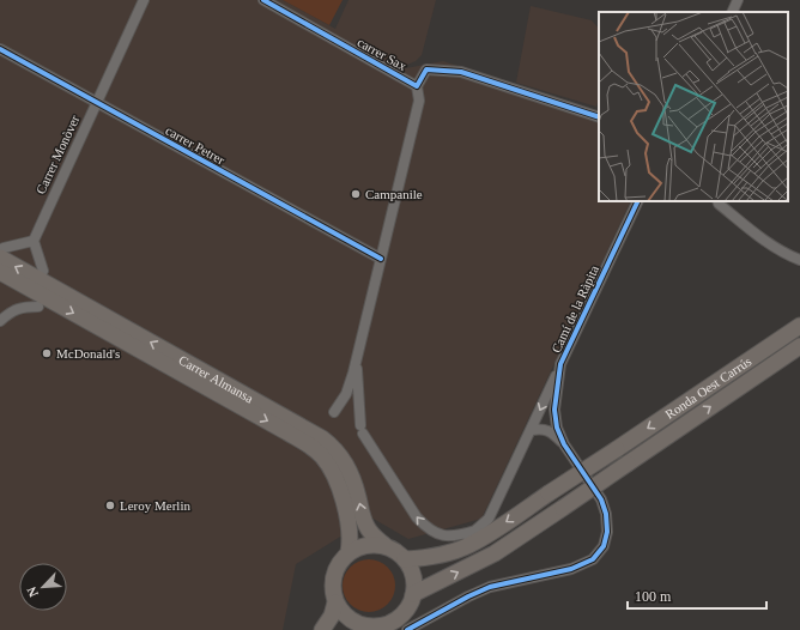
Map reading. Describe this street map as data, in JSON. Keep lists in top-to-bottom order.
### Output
{
  "streets": {
    "main road": ["Carrer Almansa", "Ronda Oest Carrús"],
    "street": [
      "carrer Sax",
      "carrer Petrer",
      "Carrer Monòver",
      "Camí de la Ràpita"
    ]
  },
  "crossings": [
    ["carrer Petrer", "Carrer Monòver"],
    ["Carrer Almansa", "Ronda Oest Carrús"]
  ],
  "places": ["Campanile", "McDonald's", "Leroy Merlin"],
  "scale_bar": "100 m",
  "north": "bottom left"
}
